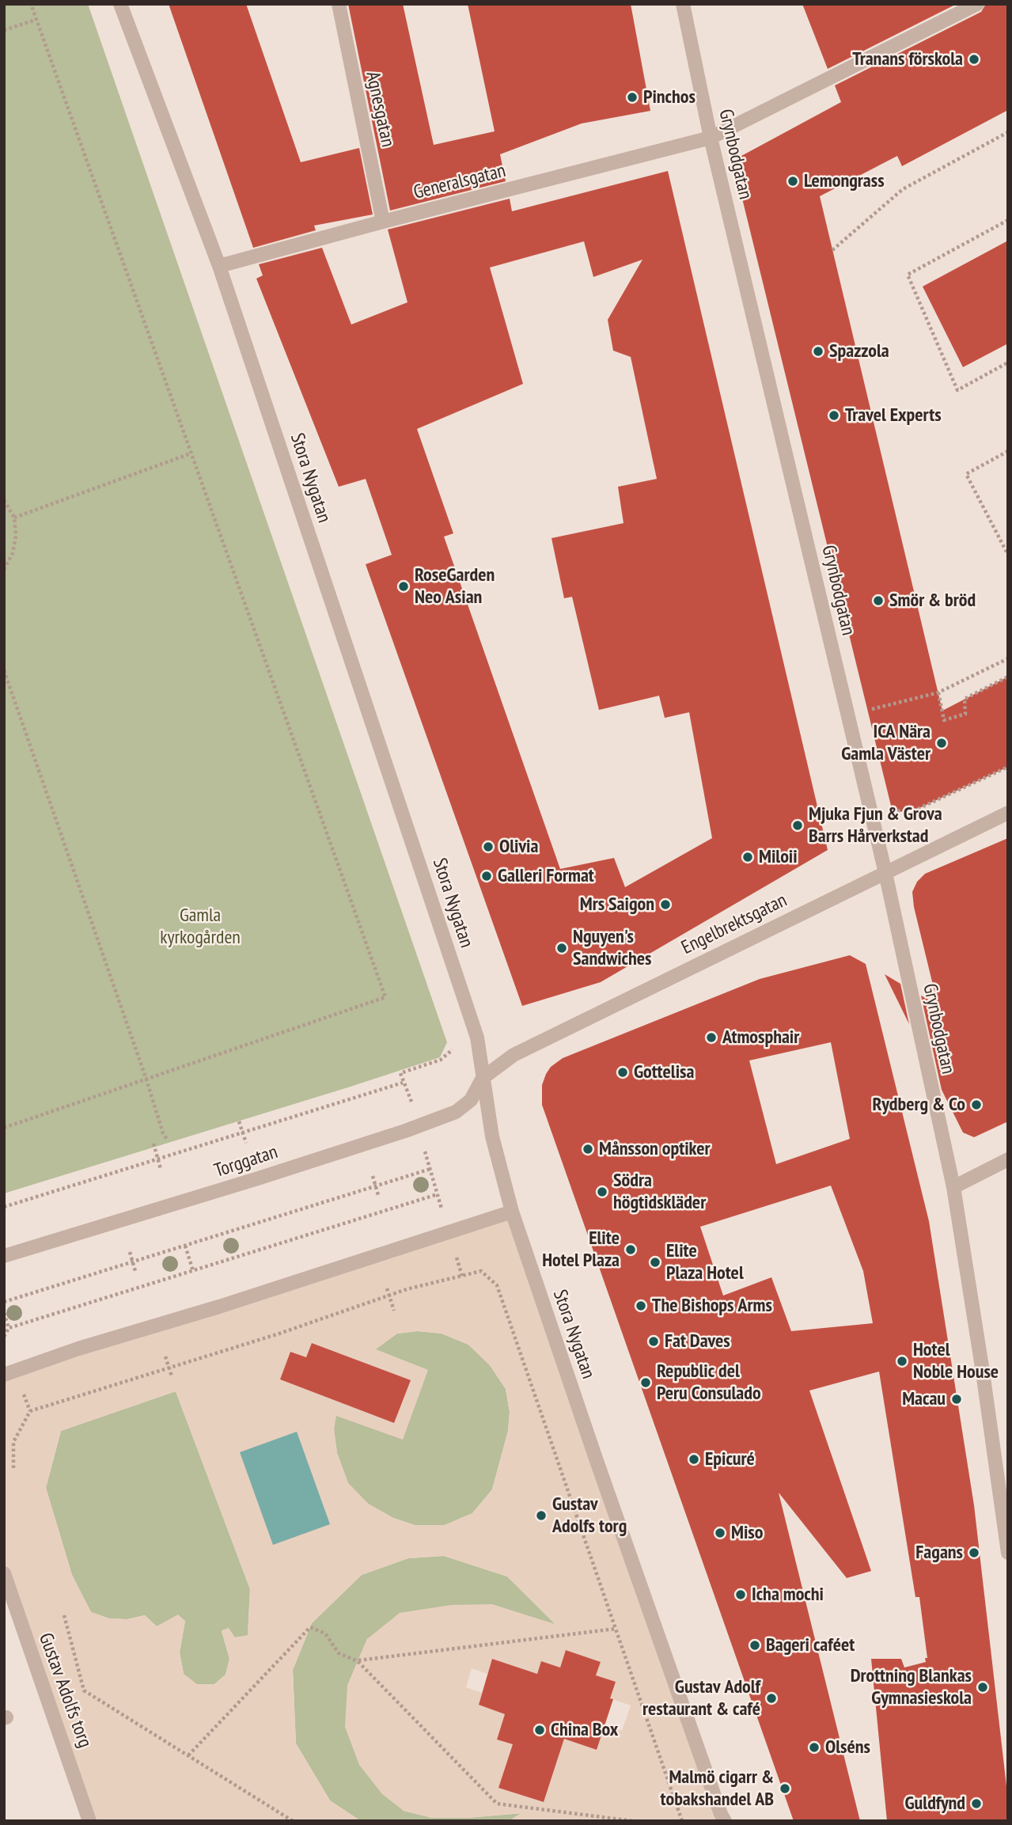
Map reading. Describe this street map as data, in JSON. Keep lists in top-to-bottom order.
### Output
{
  "streets": {
    "street": [
      "Agnesgatan",
      "Grynbodgatan",
      "Generalsgatan",
      "Stora Nygatan",
      "Engelbrektsgatan",
      "Torggatan",
      "Gustav Adolfs torg"
    ]
  },
  "crossings": [
    ["Agnesgatan", "Generalsgatan"],
    ["Grynbodgatan", "Generalsgatan"],
    ["Grynbodgatan", "Engelbrektsgatan"],
    ["Generalsgatan", "Stora Nygatan"],
    ["Stora Nygatan", "Engelbrektsgatan"],
    ["Stora Nygatan", "Torggatan"],
    ["Engelbrektsgatan", "Torggatan"]
  ],
  "parks": ["Gamla kyrkogården"],
  "places": [
    "Tranans förskola",
    "Pinchos",
    "Lemongrass",
    "Spazzola",
    "Travel Experts",
    "RoseGarden Neo Asian",
    "Smör & bröd",
    "ICA Nära Gamla Väster",
    "Mjuka Fjun & Grova Barrs Hårverkstad",
    "Olivia",
    "Miloii",
    "Galleri Format",
    "Mrs Saigon",
    "Nguyen's Sandwiches",
    "Atmosphair",
    "Gottelisa",
    "Rydberg & Co",
    "Månsson optiker",
    "Södra högtidskläder",
    "Elite Hotel Plaza",
    "Elite Plaza Hotel",
    "The Bishops Arms",
    "Fat Daves",
    "Hotel Noble House",
    "Republic del Peru Consulado",
    "Macau",
    "Epicuré",
    "Gustav Adolfs torg",
    "Miso",
    "Fagans",
    "Icha mochi",
    "Bageri caféet",
    "Drottning Blankas Gymnasieskola",
    "Gustav Adolf restaurant & café",
    "China Box",
    "Olséns",
    "Malmö cigarr & tobakshandel AB",
    "Guldfynd"
  ]
}
